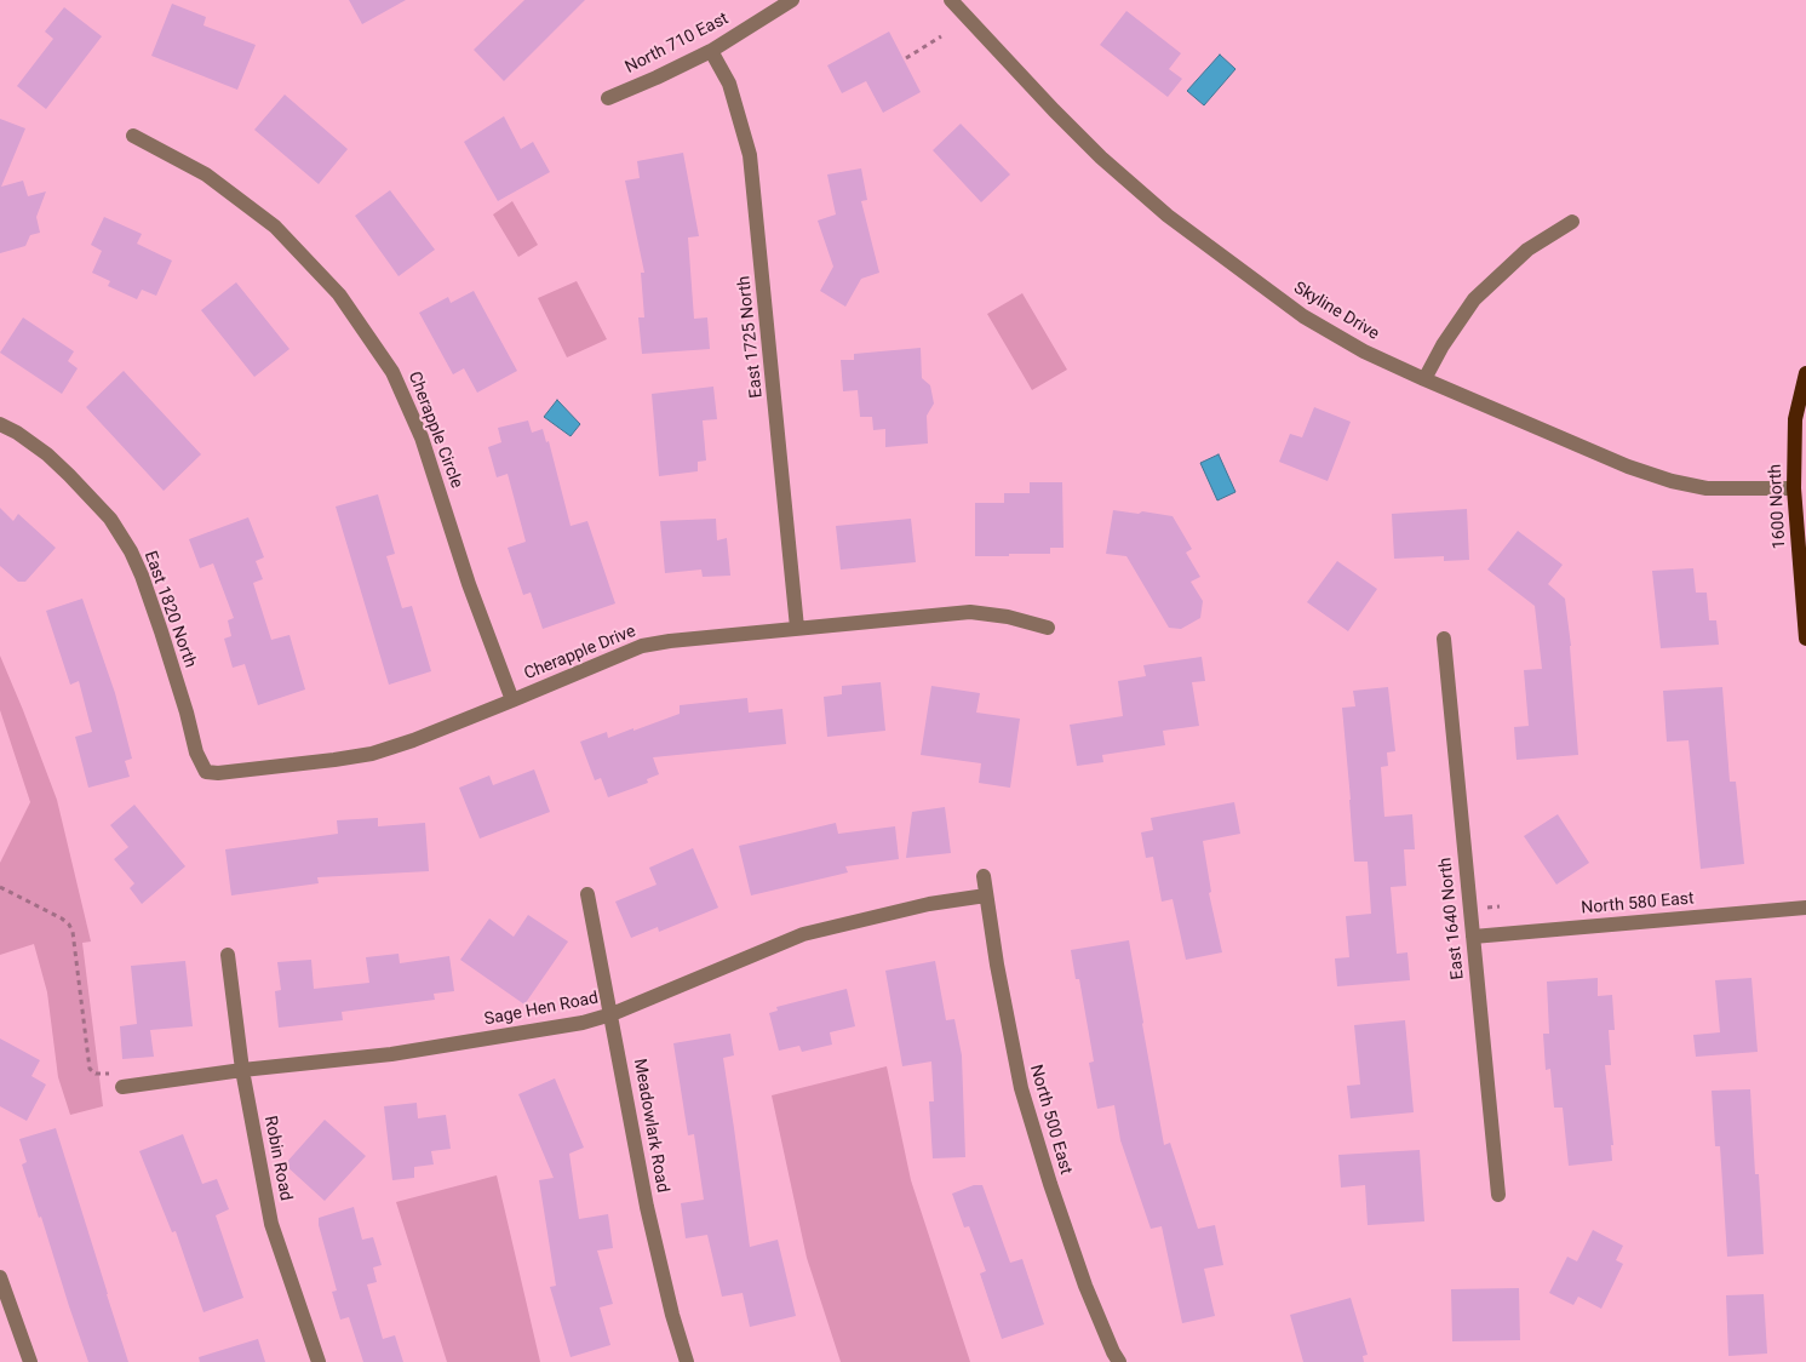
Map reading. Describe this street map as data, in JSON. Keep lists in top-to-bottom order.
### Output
{
  "streets": {
    "main road": ["1600 North"],
    "street": [
      "North 710 East",
      "Skyline Drive",
      "East 1725 North",
      "Cherapple Circle",
      "East 1820 North",
      "Cherapple Drive",
      "North 580 East",
      "East 1640 North",
      "Sage Hen Road",
      "North 500 East",
      "Meadowlark Road",
      "Robin Road"
    ]
  },
  "crossings": [
    ["North 710 East", "East 1725 North"],
    ["Skyline Drive", "1600 North"],
    ["East 1725 North", "Cherapple Drive"],
    ["Cherapple Circle", "Cherapple Drive"],
    ["East 1820 North", "Cherapple Drive"],
    ["North 580 East", "East 1640 North"],
    ["Sage Hen Road", "North 500 East"],
    ["Sage Hen Road", "Meadowlark Road"],
    ["Sage Hen Road", "Robin Road"]
  ]
}
